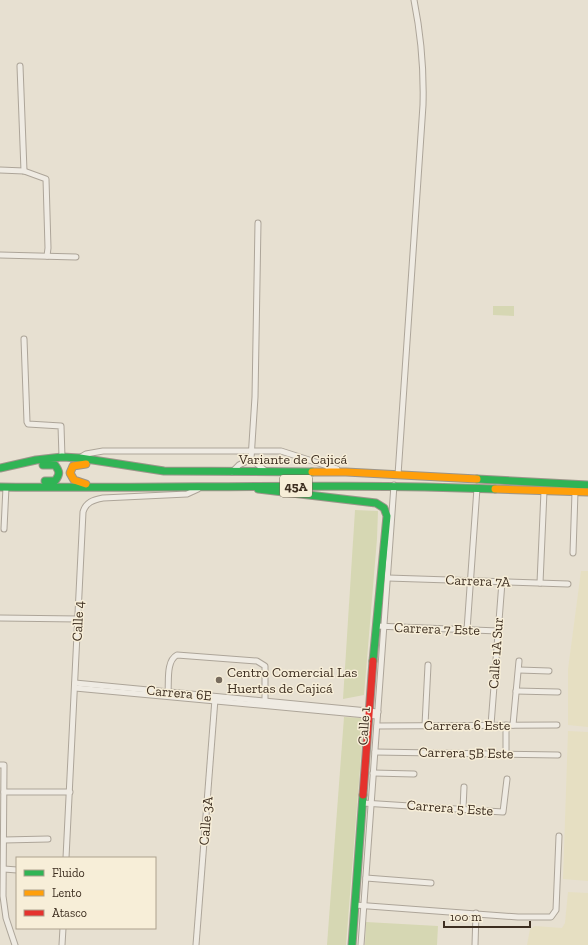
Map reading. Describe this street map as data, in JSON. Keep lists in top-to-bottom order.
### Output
{
  "streets": {
    "main road": ["Variante de Cajicá", "45A", "Calle 1"],
    "street": [
      "Carrera 7A",
      "Calle 4",
      "Carrera 7 Este",
      "Calle 1A Sur",
      "Carrera 6E",
      "Carrera 6 Este",
      "Carrera 5B Este",
      "Carrera 5 Este",
      "Calle 3A"
    ]
  },
  "crossings": [
    ["Variante de Cajicá", "Calle 4"],
    ["Variante de Cajicá", "Calle 1"],
    ["Carrera 7A", "Calle 1A Sur"],
    ["Carrera 7A", "Calle 1"],
    ["Calle 4", "Carrera 6E"],
    ["Carrera 7 Este", "Calle 1A Sur"],
    ["Carrera 7 Este", "Calle 1"],
    ["Calle 1A Sur", "Carrera 6 Este"],
    ["Carrera 6E", "Calle 1"],
    ["Carrera 6E", "Calle 3A"],
    ["Carrera 6 Este", "Calle 1"],
    ["Calle 1", "Carrera 5B Este"],
    ["Calle 1", "Carrera 5 Este"]
  ],
  "places": ["Centro Comercial Las Huertas de Cajicá"],
  "legend": ["Fluido", "Lento", "Atasco"],
  "scale_bar": "100 m"
}
